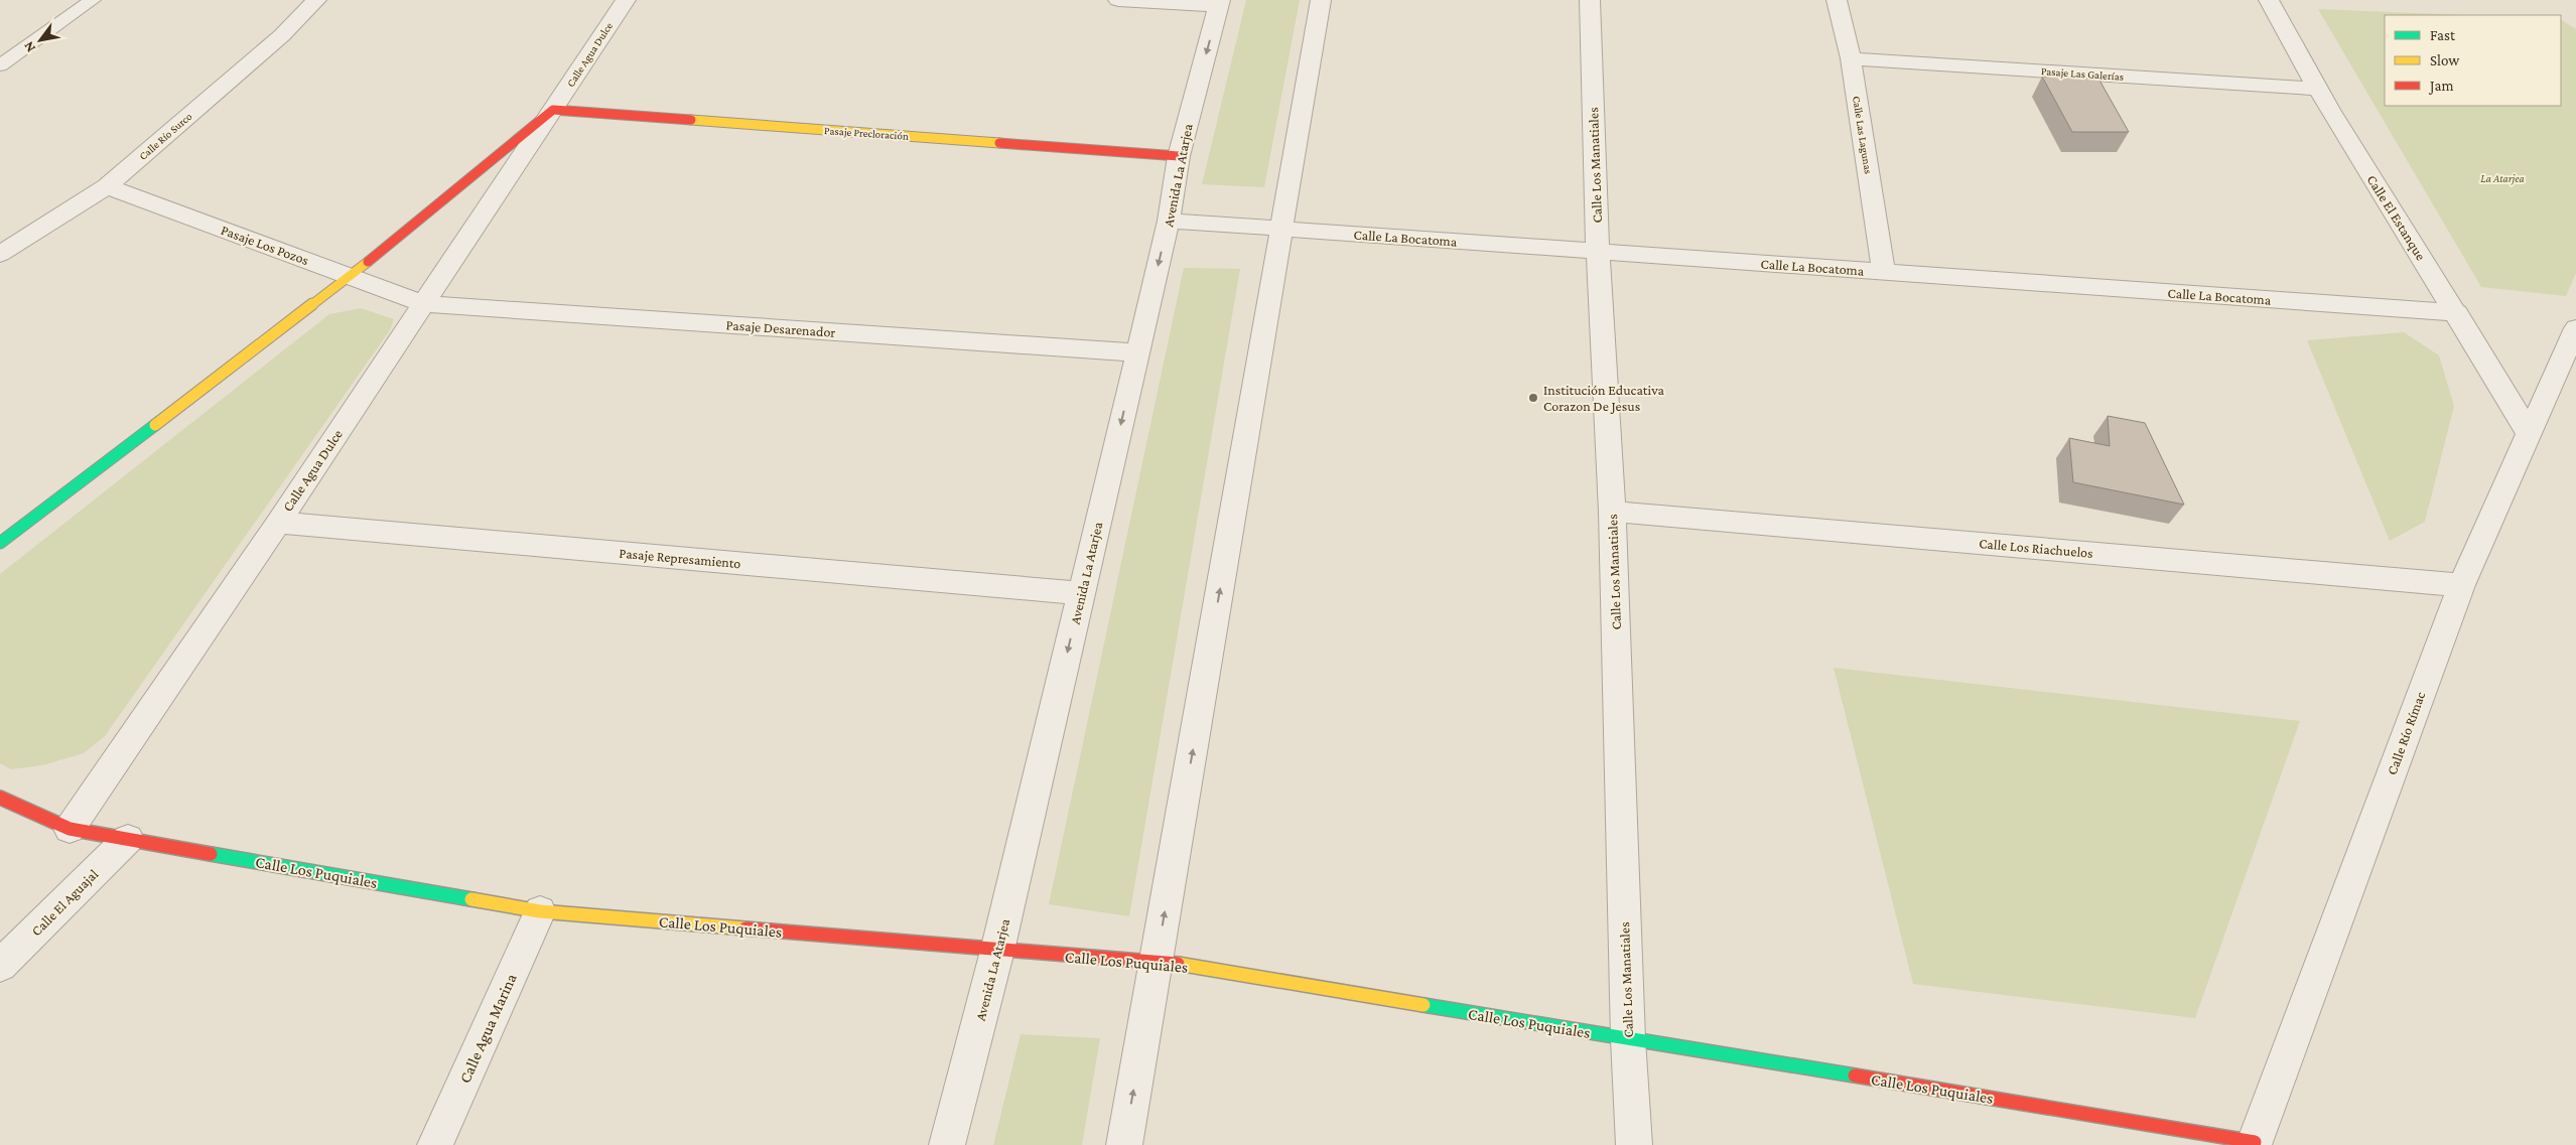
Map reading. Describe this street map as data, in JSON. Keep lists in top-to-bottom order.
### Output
{
  "streets": {
    "street": [
      "Calle Agua Dulce",
      "Pasaje Las Galerías",
      "Pasaje Precloración",
      "Calle Las Lagunas",
      "Calle Río Surco",
      "Calle Los Manatiales",
      "Avenida La Atarjea",
      "Calle El Estanque",
      "Calle La Bocatoma",
      "Pasaje Los Pozos",
      "Pasaje Desarenador",
      "Calle Los Riachuelos",
      "Pasaje Represamiento",
      "Calle Río Rímac",
      "Calle Los Puquiales",
      "Calle El Aguajal",
      "Calle Agua Marina"
    ]
  },
  "crossings": [
    ["Calle Agua Dulce", "Pasaje Precloración"],
    ["Calle Agua Dulce", "Pasaje Los Pozos"],
    ["Calle Agua Dulce", "Pasaje Desarenador"],
    ["Calle Agua Dulce", "Pasaje Represamiento"],
    ["Calle Agua Dulce", "Calle Los Puquiales"],
    ["Pasaje Las Galerías", "Calle Las Lagunas"],
    ["Pasaje Las Galerías", "Calle El Estanque"],
    ["Pasaje Precloración", "Avenida La Atarjea"],
    ["Calle Las Lagunas", "Calle La Bocatoma"],
    ["Calle Río Surco", "Pasaje Los Pozos"],
    ["Calle Los Manatiales", "Calle La Bocatoma"],
    ["Calle Los Manatiales", "Calle Los Riachuelos"],
    ["Calle Los Manatiales", "Calle Los Puquiales"],
    ["Avenida La Atarjea", "Calle La Bocatoma"],
    ["Avenida La Atarjea", "Pasaje Desarenador"],
    ["Avenida La Atarjea", "Pasaje Represamiento"],
    ["Avenida La Atarjea", "Calle Los Puquiales"],
    ["Calle El Estanque", "Calle La Bocatoma"],
    ["Calle El Estanque", "Calle Río Rímac"],
    ["Pasaje Los Pozos", "Pasaje Desarenador"],
    ["Calle Los Riachuelos", "Calle Río Rímac"],
    ["Calle Río Rímac", "Calle Los Puquiales"],
    ["Calle Los Puquiales", "Calle El Aguajal"],
    ["Calle Los Puquiales", "Calle Agua Marina"]
  ],
  "parks": ["La Atarjea"],
  "places": ["Institución Educativa Corazon De Jesus"],
  "legend": ["Fast", "Slow", "Jam"],
  "north": "bottom left"
}
